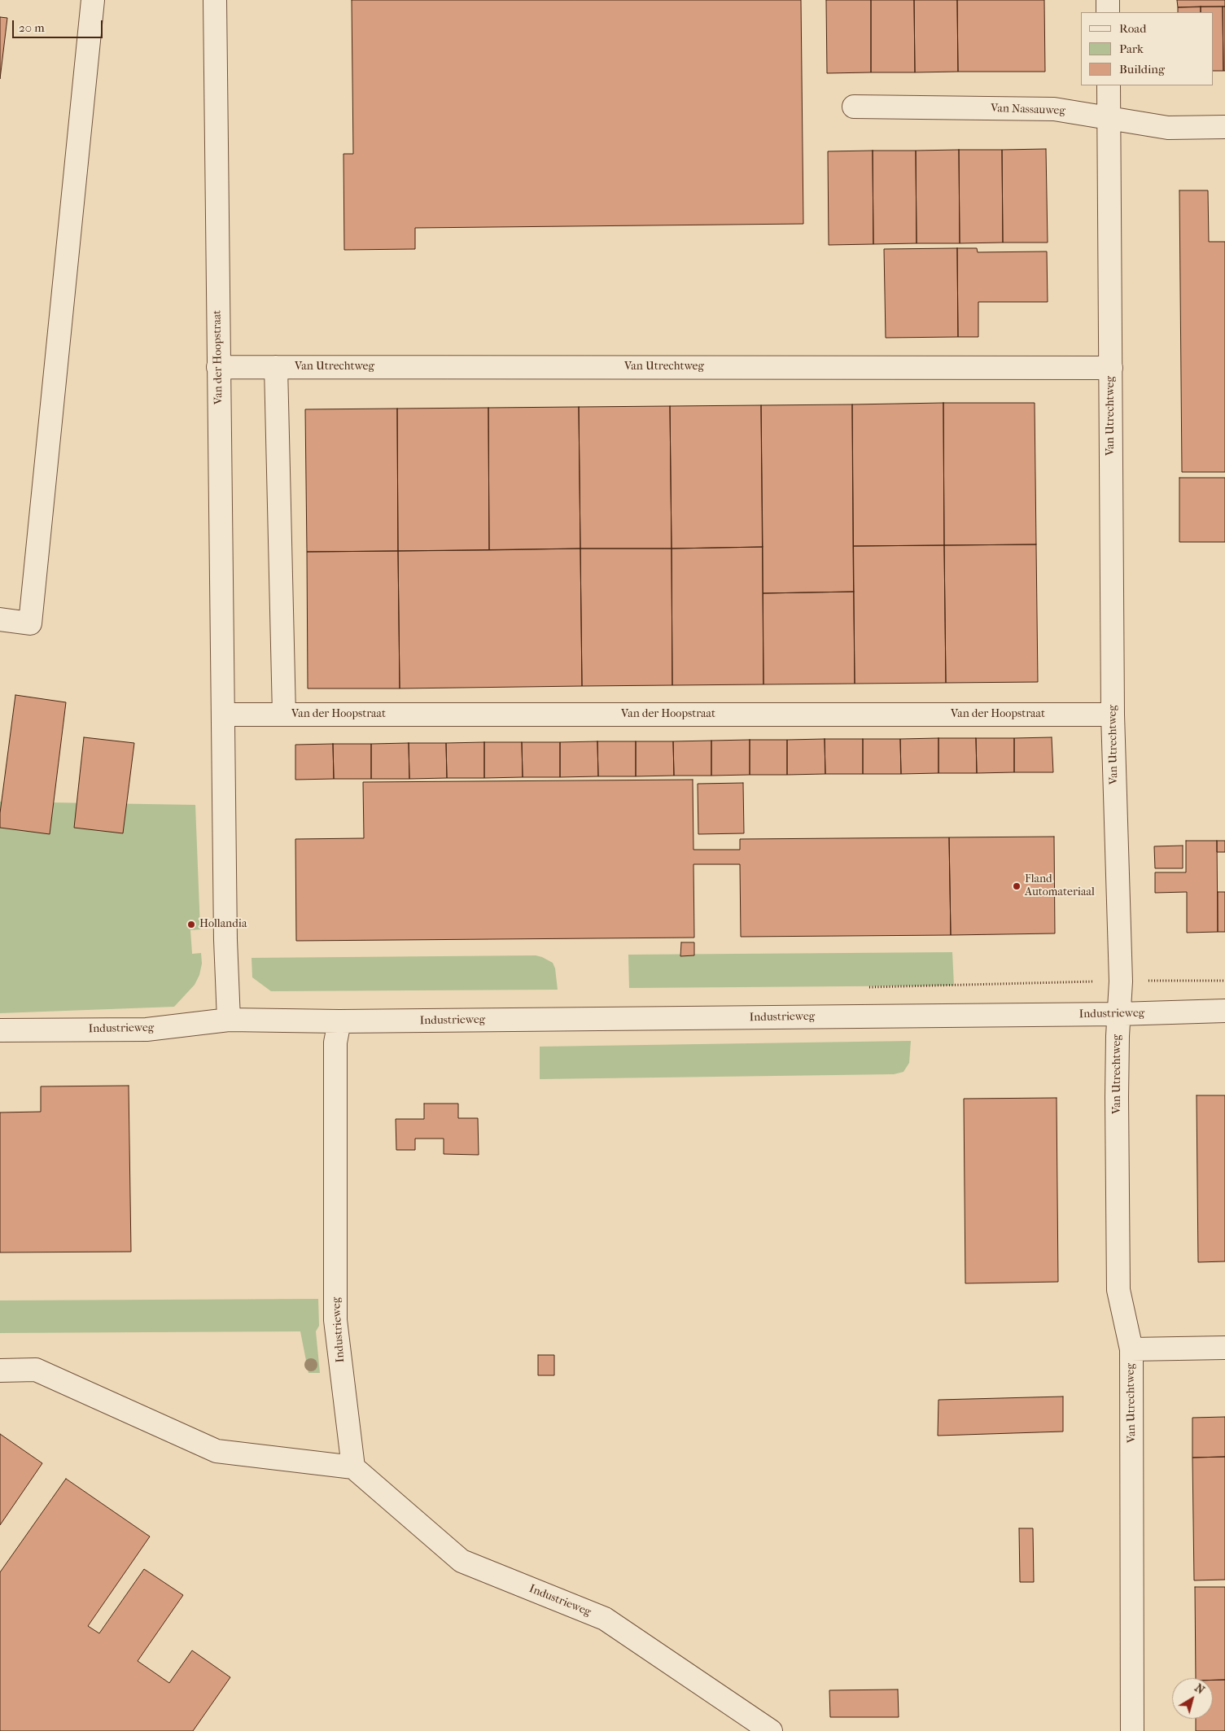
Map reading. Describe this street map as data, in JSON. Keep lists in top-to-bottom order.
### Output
{
  "streets": {
    "street": [
      "Van Nassauweg",
      "Van der Hoopstraat",
      "Van Utrechtweg",
      "Industrieweg"
    ]
  },
  "crossings": [
    ["Van Nassauweg", "Van Utrechtweg"],
    ["Van der Hoopstraat", "Van Utrechtweg"],
    ["Van der Hoopstraat", "Industrieweg"],
    ["Van Utrechtweg", "Industrieweg"]
  ],
  "places": ["Fland Automateriaal", "Hollandia"],
  "legend": ["Road", "Park", "Building"],
  "scale_bar": "20 m",
  "north": "top right"
}
